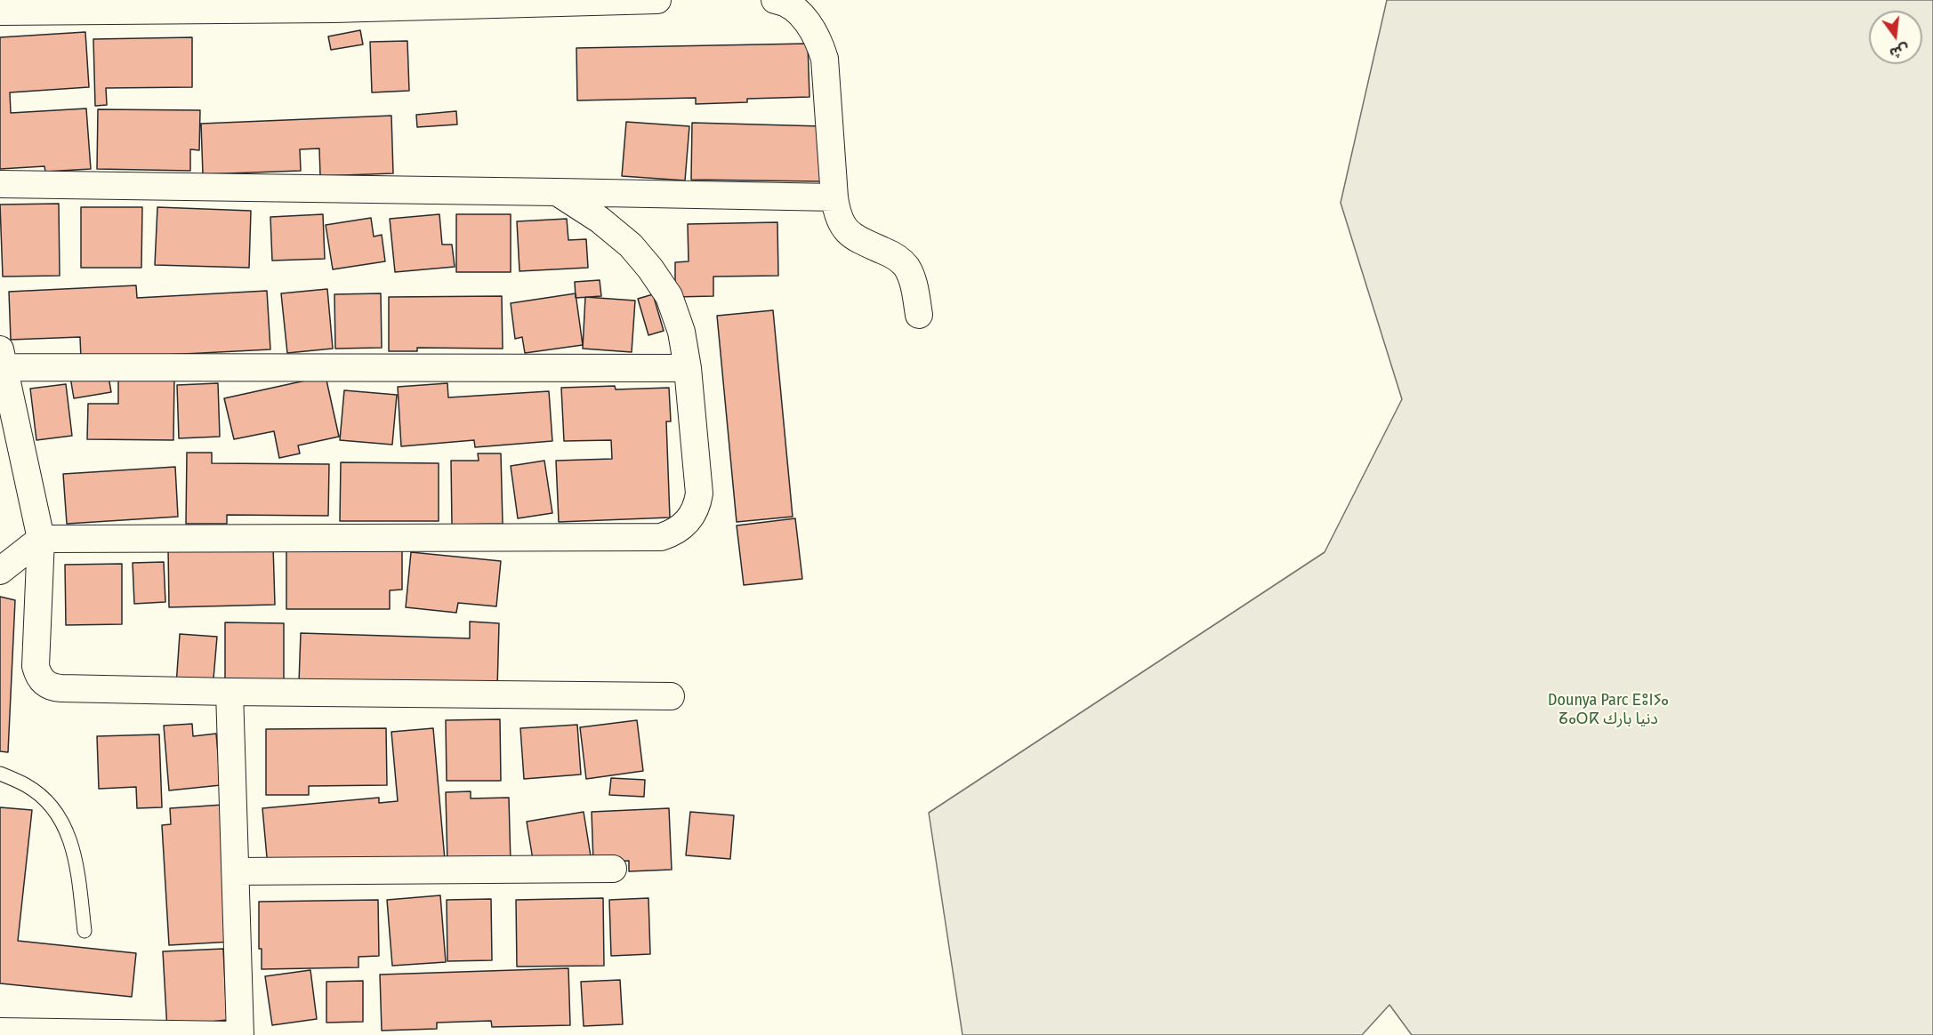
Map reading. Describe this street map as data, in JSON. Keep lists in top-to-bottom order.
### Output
{
  "parks": ["Dounya Parc ⴹⵓⵏⵢⴰ ⵒⴰⵔⴽ دنيا بارك"],
  "north": "bottom"
}
